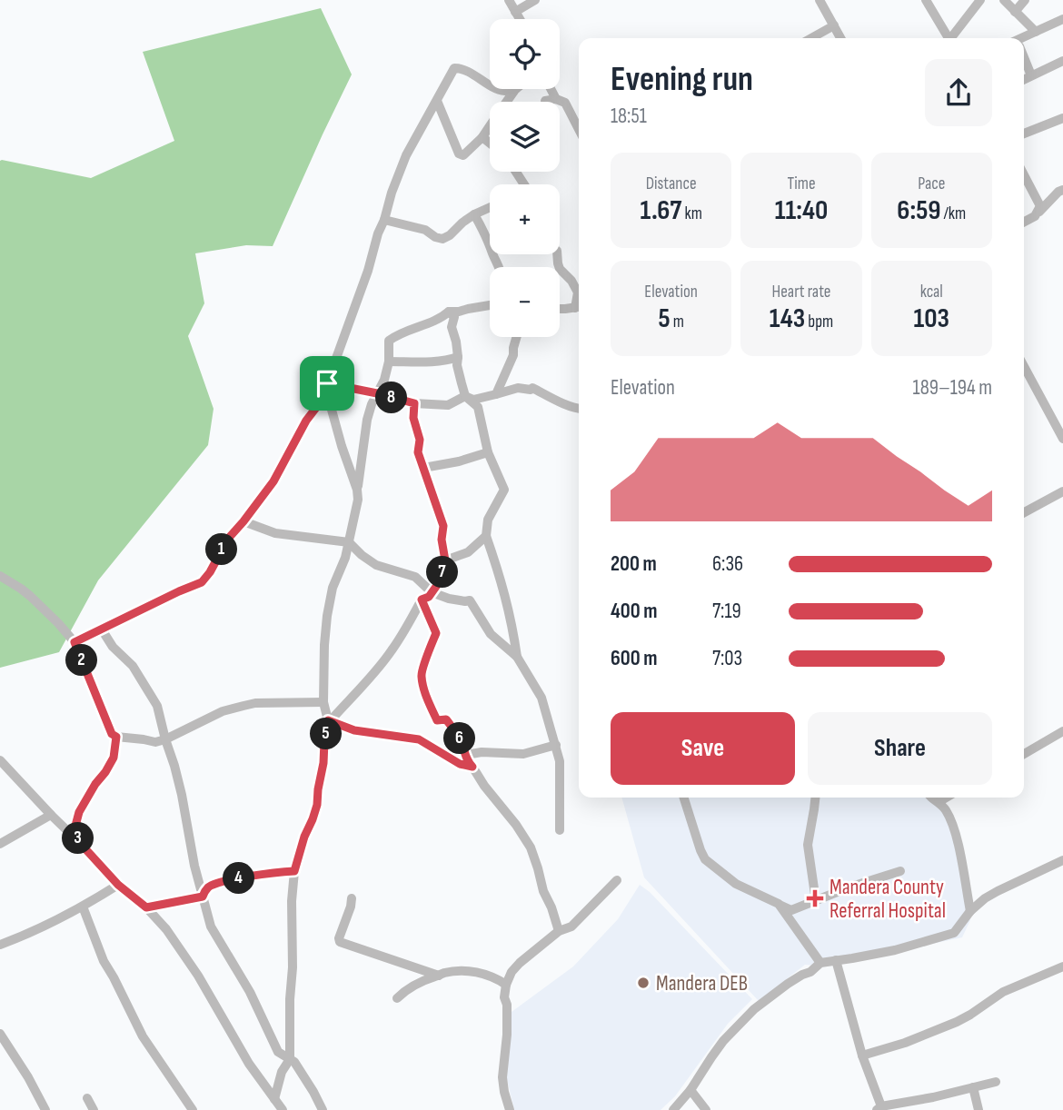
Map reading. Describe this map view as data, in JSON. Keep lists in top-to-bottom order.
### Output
{
  "places": {
    "health": ["Mandera County Referral Hospital"],
    "other": ["Mandera DEB"]
  },
  "page": {
    "map_buttons": ["+", "−"],
    "heading": ["Evening run", "18:51"],
    "stats": [
      ["Distance", "1.67 km"],
      ["Time", "11:40"],
      ["Pace", "6:59 /km"],
      ["Elevation", "5 m"],
      ["Heart rate", "143 bpm"],
      ["kcal", "103"]
    ],
    "chart": ["Elevation", "189–194 m"],
    "pins": [
      "8",
      "1",
      "7",
      "2",
      "5",
      "6",
      "3",
      "4"
    ],
    "list": [
      {
        "name": "200 m",
        "note": "6:36"
      },
      {
        "name": "400 m",
        "note": "7:19"
      },
      {
        "name": "600 m",
        "note": "7:03"
      }
    ],
    "buttons": ["Save", "Share"]
  }
}
